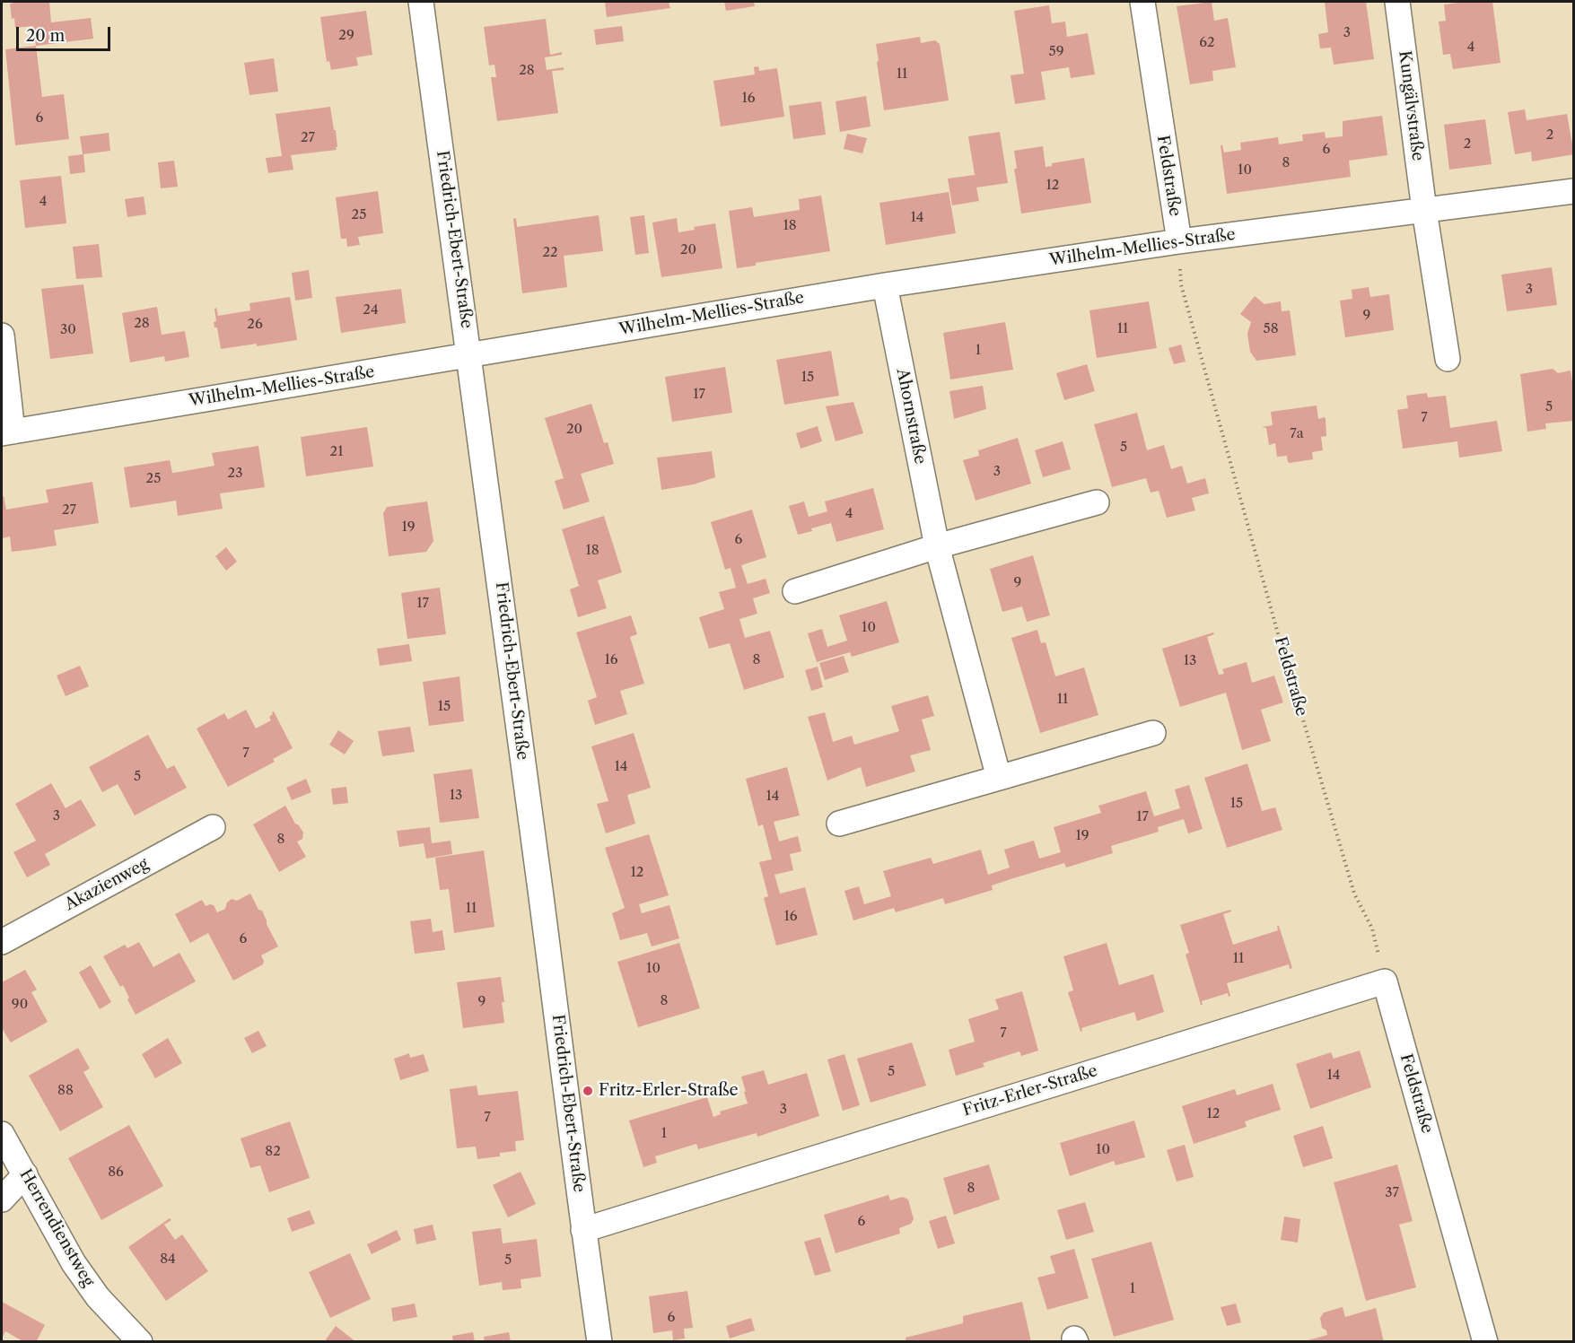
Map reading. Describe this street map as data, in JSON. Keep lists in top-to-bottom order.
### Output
{
  "streets": {
    "street": [
      "Kungälvstraße",
      "Feldstraße",
      "Friedrich-Ebert-Straße",
      "Wilhelm-Mellies-Straße",
      "Ahornstraße",
      "Akazienweg",
      "Fritz-Erler-Straße",
      "Herrendienstweg"
    ]
  },
  "crossings": [
    ["Kungälvstraße", "Wilhelm-Mellies-Straße"],
    ["Feldstraße", "Wilhelm-Mellies-Straße"],
    ["Feldstraße", "Fritz-Erler-Straße"],
    ["Friedrich-Ebert-Straße", "Wilhelm-Mellies-Straße"],
    ["Friedrich-Ebert-Straße", "Fritz-Erler-Straße"],
    ["Wilhelm-Mellies-Straße", "Ahornstraße"]
  ],
  "places": ["Fritz-Erler-Straße"],
  "house_numbers": [
    "3",
    "29",
    "62",
    "4",
    "59",
    "28",
    "11",
    "16",
    "6",
    "2",
    "27",
    "2",
    "6",
    "8",
    "10",
    "12",
    "4",
    "25",
    "14",
    "18",
    "20",
    "22",
    "3",
    "24",
    "9",
    "28",
    "26",
    "11",
    "58",
    "30",
    "1",
    "15",
    "17",
    "5",
    "7",
    "20",
    "7a",
    "5",
    "21",
    "3",
    "23",
    "25",
    "27",
    "4",
    "19",
    "6",
    "18",
    "9",
    "17",
    "10",
    "16",
    "8",
    "13",
    "11",
    "15",
    "7",
    "14",
    "5",
    "13",
    "14",
    "15",
    "3",
    "17",
    "19",
    "8",
    "12",
    "11",
    "16",
    "6",
    "11",
    "10",
    "8",
    "9",
    "90",
    "7",
    "5",
    "14",
    "88",
    "3",
    "12",
    "7",
    "1",
    "10",
    "82",
    "86",
    "8",
    "37",
    "6",
    "84",
    "5",
    "1",
    "6"
  ],
  "scale_bar": "20 m"
}
